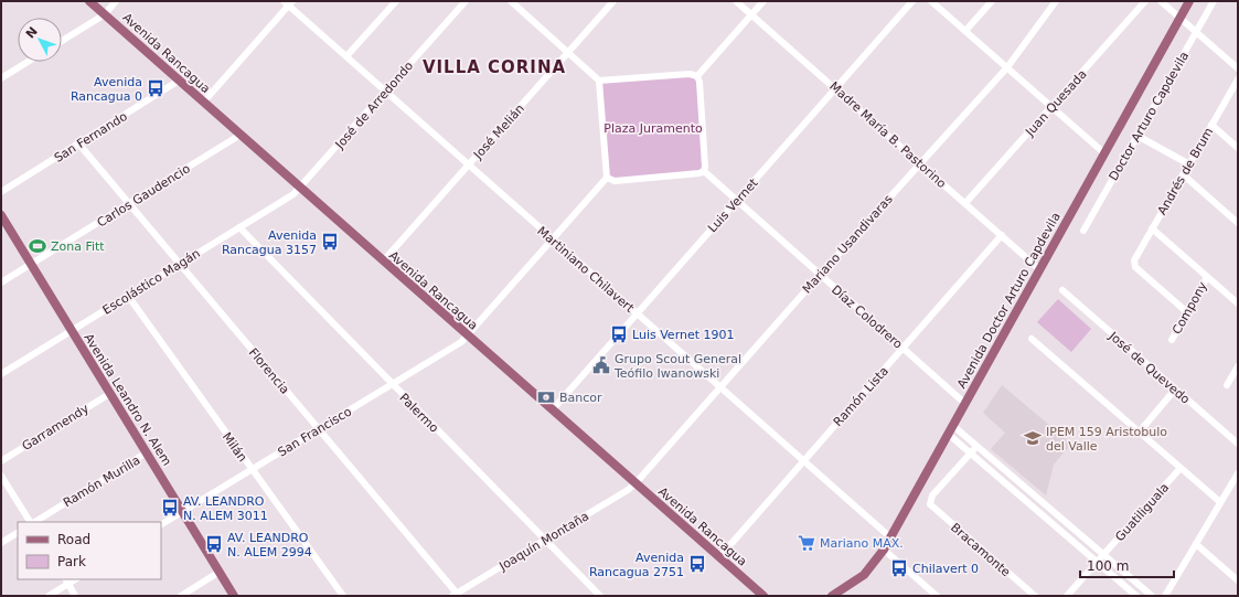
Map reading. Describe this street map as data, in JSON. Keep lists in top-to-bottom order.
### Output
{
  "streets": {
    "main road": ["Avenida Rancagua", "Avenida Doctor Arturo Capdevila", "Avenida Leandro N. Alem"],
    "street": [
      "Juan Quesada",
      "José de Arredondo",
      "Doctor Arturo Capdevila",
      "José Melián",
      "Madre María B. Pastorino",
      "San Fernando",
      "Andrés de Brum",
      "Carlos Gaudencio",
      "Luis Vernet",
      "Mariano Usandivaras",
      "Martiniano Chilavert",
      "Escolástico Magán",
      "Compony",
      "Díaz Colodrero",
      "José de Quevedo",
      "Florencia",
      "Ramón Lista",
      "Palermo",
      "Garramendy",
      "San Francisco",
      "Milán",
      "Ramón Murilla",
      "Guatiliguala",
      "Joaquín Montaña",
      "Bracamonte"
    ]
  },
  "crossings": [
    ["Avenida Rancagua", "José de Arredondo"],
    ["Avenida Rancagua", "José Melián"],
    ["Avenida Rancagua", "San Fernando"],
    ["Avenida Rancagua", "Carlos Gaudencio"],
    ["Avenida Rancagua", "Luis Vernet"],
    ["Avenida Rancagua", "Mariano Usandivaras"],
    ["Avenida Rancagua", "Escolástico Magán"],
    ["Avenida Rancagua", "Ramón Lista"],
    ["Avenida Rancagua", "San Francisco"],
    ["Avenida Rancagua", "Joaquín Montaña"],
    ["Juan Quesada", "Madre María B. Pastorino"],
    ["José de Arredondo", "Martiniano Chilavert"],
    ["José de Arredondo", "Escolástico Magán"],
    ["José Melián", "Martiniano Chilavert"],
    ["Madre María B. Pastorino", "Luis Vernet"],
    ["Madre María B. Pastorino", "Mariano Usandivaras"],
    ["Madre María B. Pastorino", "Avenida Doctor Arturo Capdevila"],
    ["Madre María B. Pastorino", "Ramón Lista"],
    ["San Fernando", "Florencia"],
    ["Andrés de Brum", "Compony"],
    ["Carlos Gaudencio", "Florencia"],
    ["Carlos Gaudencio", "Avenida Leandro N. Alem"],
    ["Luis Vernet", "Martiniano Chilavert"],
    ["Luis Vernet", "Díaz Colodrero"],
    ["Mariano Usandivaras", "Martiniano Chilavert"],
    ["Mariano Usandivaras", "Díaz Colodrero"],
    ["Mariano Usandivaras", "Joaquín Montaña"],
    ["Martiniano Chilavert", "Avenida Doctor Arturo Capdevila"],
    ["Martiniano Chilavert", "Ramón Lista"],
    ["Martiniano Chilavert", "San Francisco"],
    ["Escolástico Magán", "Florencia"],
    ["Escolástico Magán", "Avenida Leandro N. Alem"],
    ["Escolástico Magán", "Palermo"],
    ["Escolástico Magán", "Milán"],
    ["Avenida Doctor Arturo Capdevila", "Díaz Colodrero"],
    ["Díaz Colodrero", "Ramón Lista"],
    ["Florencia", "San Francisco"],
    ["Florencia", "Joaquín Montaña"],
    ["Avenida Leandro N. Alem", "Garramendy"],
    ["Avenida Leandro N. Alem", "San Francisco"],
    ["Avenida Leandro N. Alem", "Ramón Murilla"],
    ["Palermo", "San Francisco"],
    ["Palermo", "Joaquín Montaña"],
    ["San Francisco", "Milán"]
  ],
  "districts": ["VILLA CORINA"],
  "parks": ["Plaza Juramento"],
  "places": {
    "bus stop": [
      "Avenida Rancagua 0",
      "Avenida Rancagua 3157",
      "Luis Vernet 1901",
      "AV. LEANDRO N. ALEM 3011",
      "AV. LEANDRO N. ALEM 2994",
      "Avenida Rancagua 2751",
      "Chilavert 0"
    ],
    "sports": ["Zona Fitt"],
    "public building": ["Grupo Scout General Teófilo Iwanowski"],
    "bank": ["Bancor"],
    "school or university": ["IPEM 159 Aristobulo del Valle"],
    "supermarket": ["Mariano MAX."]
  },
  "legend": ["Road", "Park"],
  "scale_bar": "100 m",
  "north": "top left"
}
